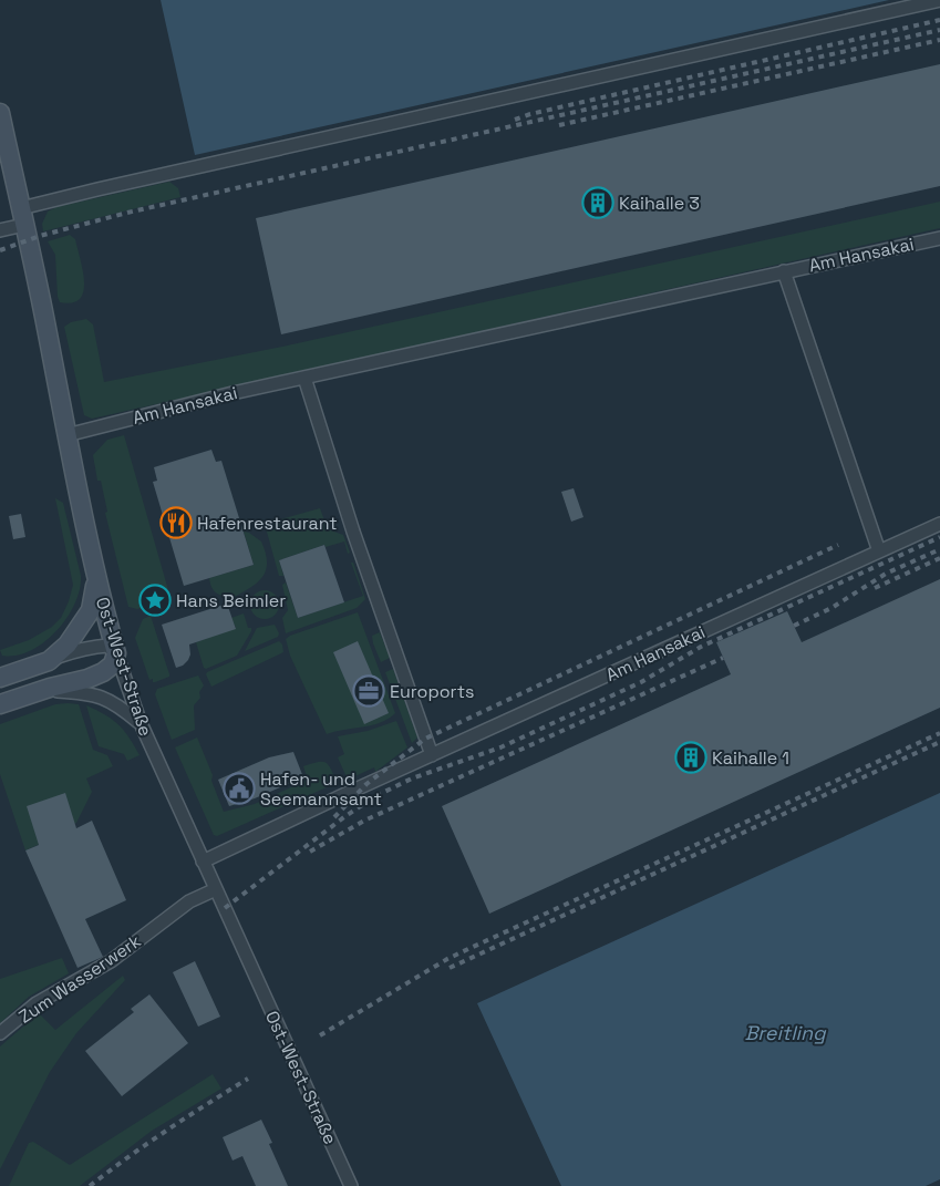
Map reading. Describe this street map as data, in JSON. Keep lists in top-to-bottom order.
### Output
{
  "streets": {
    "street": ["Am Hansakai", "Ost-West-Straße", "Zum Wasserwerk"]
  },
  "crossings": [
    ["Am Hansakai", "Ost-West-Straße"],
    ["Ost-West-Straße", "Zum Wasserwerk"]
  ],
  "water": ["Breitling"],
  "places": {
    "building": ["Kaihalle 3", "Kaihalle 1"],
    "restaurant": ["Hafenrestaurant"],
    "place": ["Hans Beimler"],
    "office": ["Euroports"],
    "public building": ["Hafen- und Seemannsamt"]
  }
}
